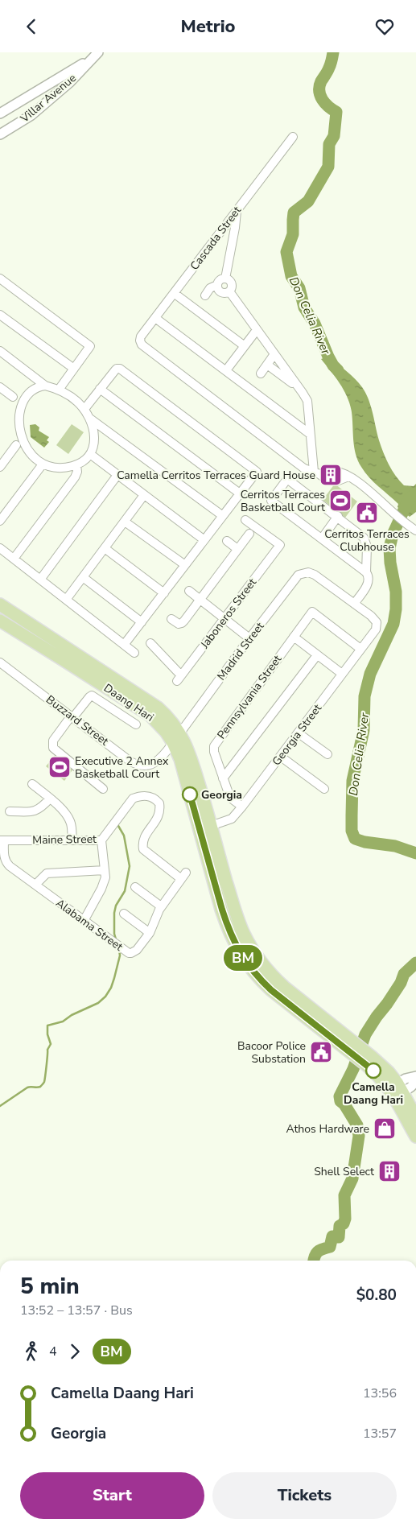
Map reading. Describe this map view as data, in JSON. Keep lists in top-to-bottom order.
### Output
{
  "streets": {
    "main road": ["Daang Hari"],
    "street": [
      "Villar Avenue",
      "Cascada Street",
      "Jaboneros Street",
      "Madrid Street",
      "Pennsylvania Street",
      "Buzzard Street",
      "Georgia Street",
      "Maine Street",
      "Alabama Street"
    ]
  },
  "crossings": [
    ["Madrid Street", "Daang Hari"],
    ["Madrid Street", "Buzzard Street"],
    ["Madrid Street", "Georgia Street"],
    ["Pennsylvania Street", "Georgia Street"],
    ["Daang Hari", "Buzzard Street"],
    ["Daang Hari", "Georgia Street"],
    ["Maine Street", "Alabama Street"]
  ],
  "water": ["Don Celia River"],
  "places": {
    "building": ["Camella Cerritos Terraces Guard House", "Shell Select"],
    "sports": ["Cerritos Terraces Basketball Court", "Executive 2 Annex Basketball Court"],
    "public building": ["Cerritos Terraces Clubhouse", "Bacoor Police Substation"],
    "other": ["Georgia", "Camella Daang Hari"],
    "shop": ["Athos Hardware"]
  },
  "lines": ["bus line BM"],
  "page": {
    "header": "Metrio",
    "on_map": "BM",
    "heading": ["5 min", "13:52 – 13:57 · Bus", "$0.80"],
    "legs": ["4", "BM"],
    "list": [
      {
        "name": "Camella Daang Hari",
        "value": "13:56"
      },
      {
        "name": "Georgia",
        "value": "13:57"
      }
    ],
    "buttons": ["Start", "Tickets"]
  }
}
